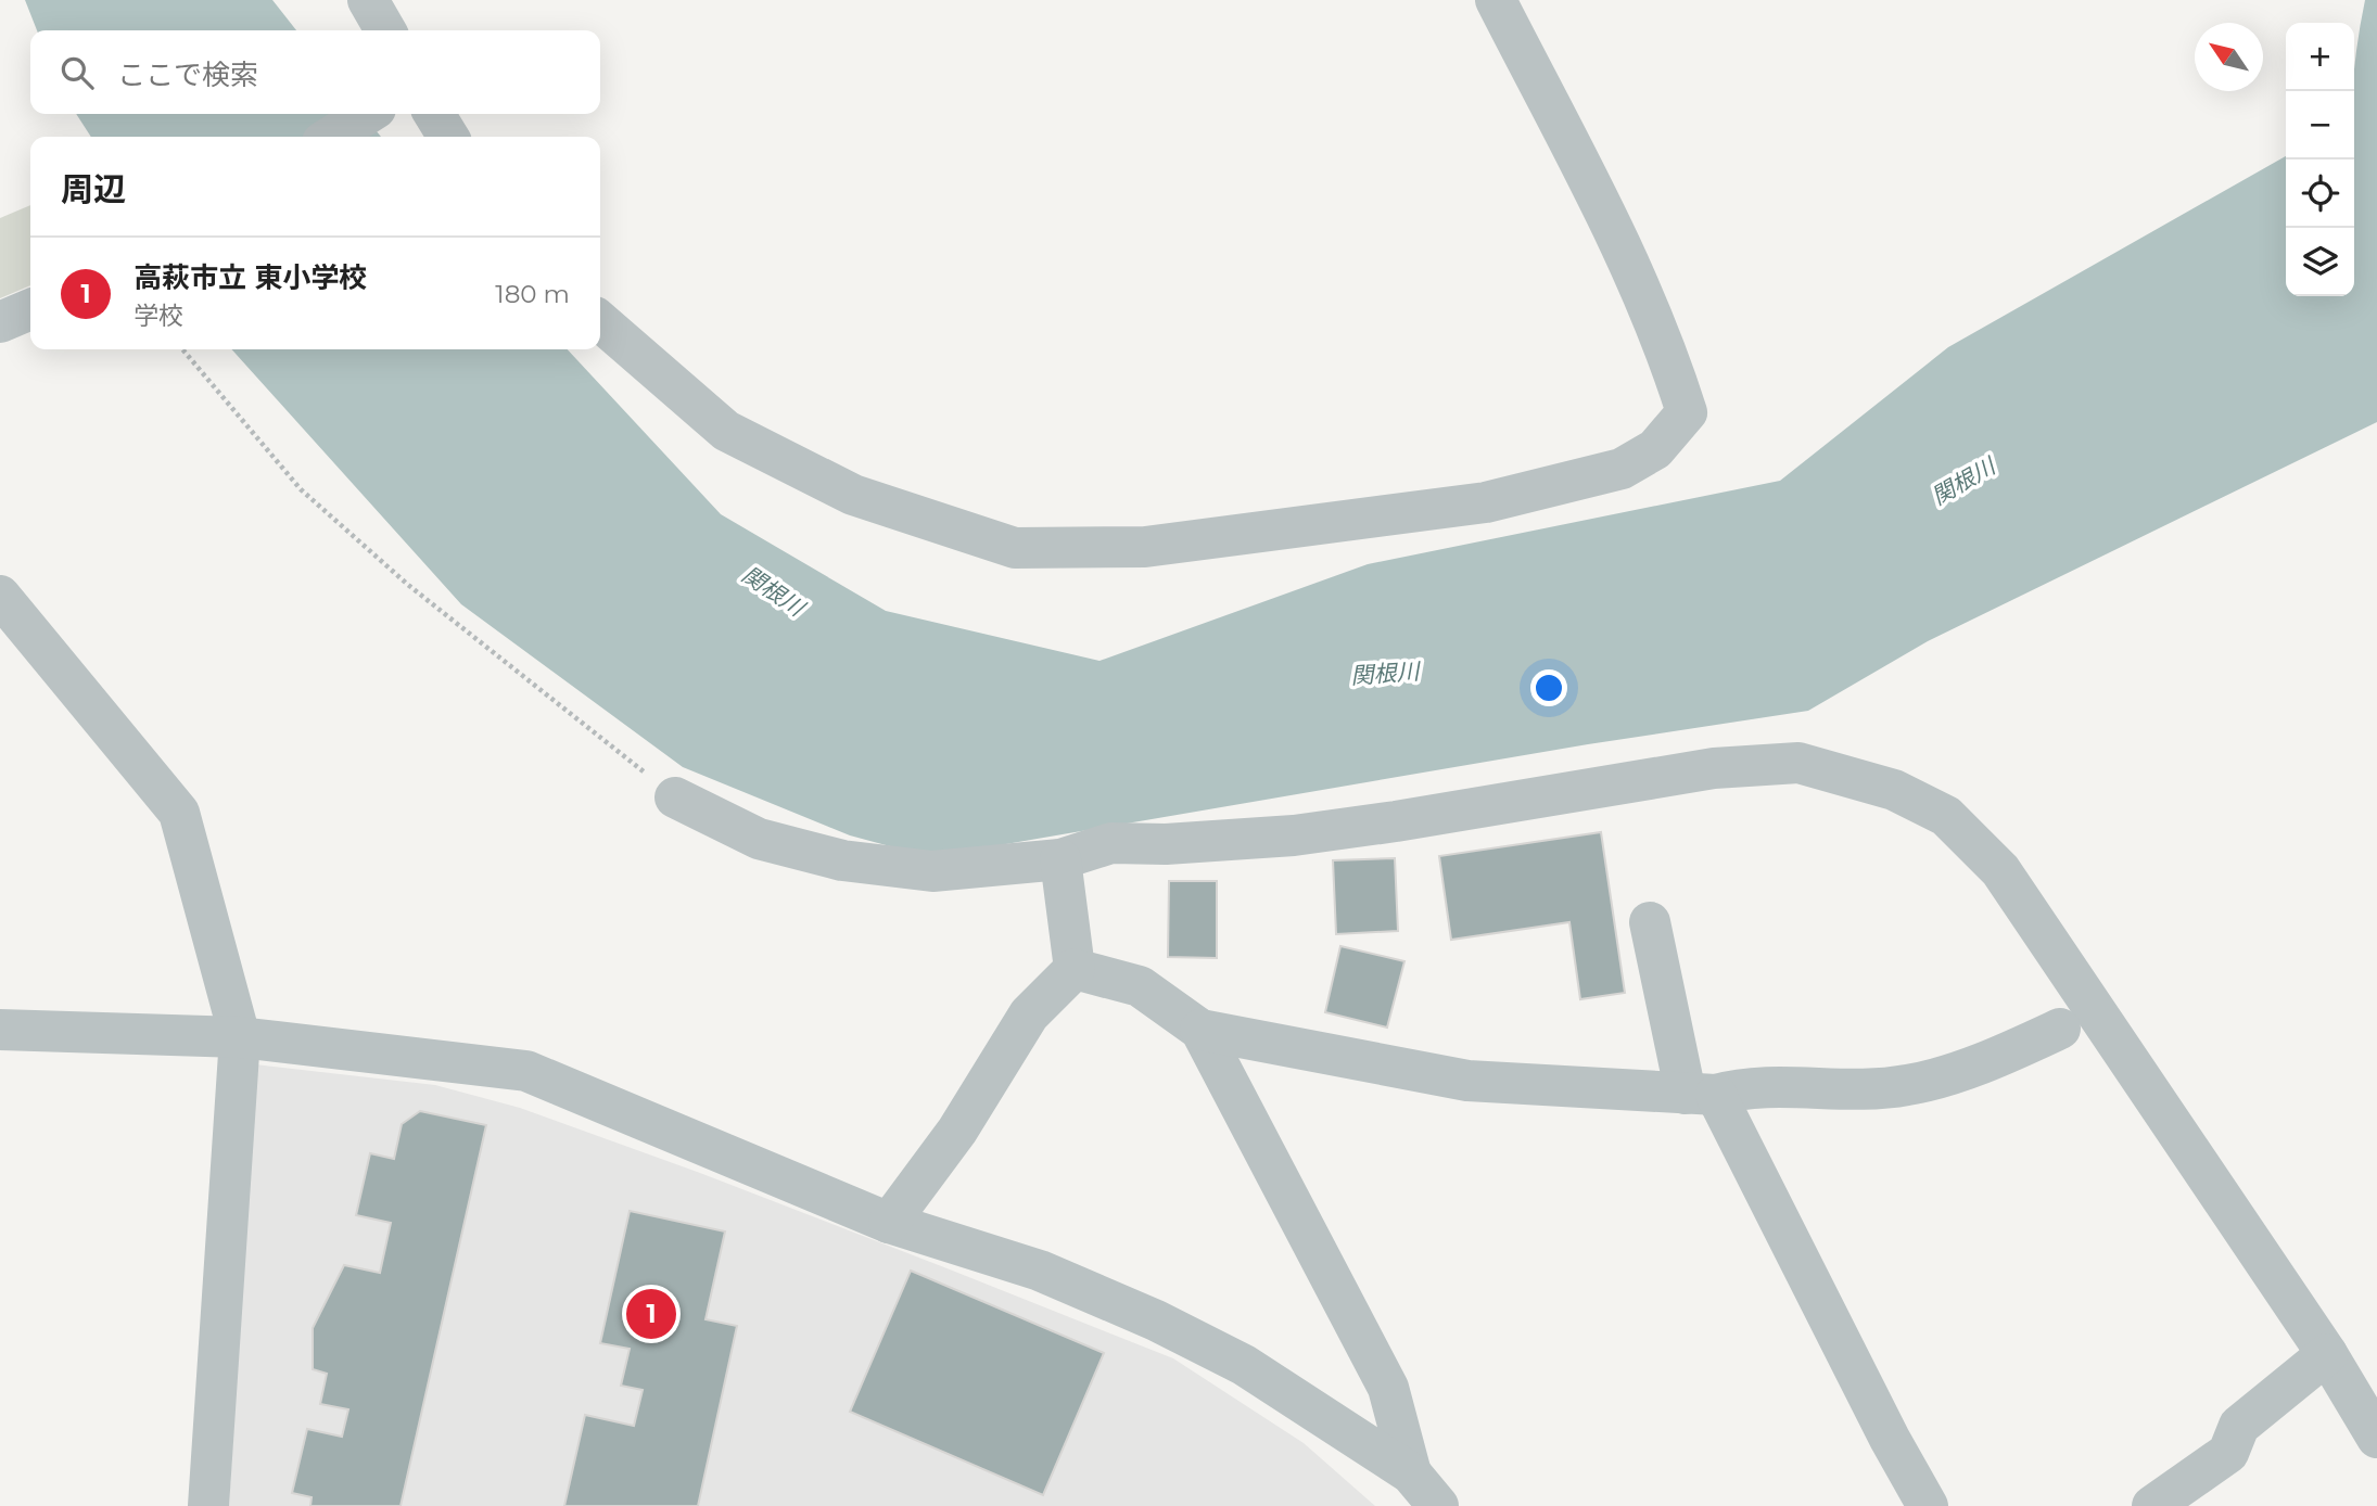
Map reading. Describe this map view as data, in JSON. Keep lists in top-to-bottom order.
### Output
{
  "water": ["関根川"],
  "north": "top left",
  "page": {
    "map_buttons": ["+", "−"],
    "search": "ここで検索",
    "heading": "周辺",
    "list": [
      {
        "mark": "1",
        "name": "高萩市立 東小学校",
        "note": "学校",
        "value": "180 m"
      }
    ],
    "pins": "1"
  }
}
